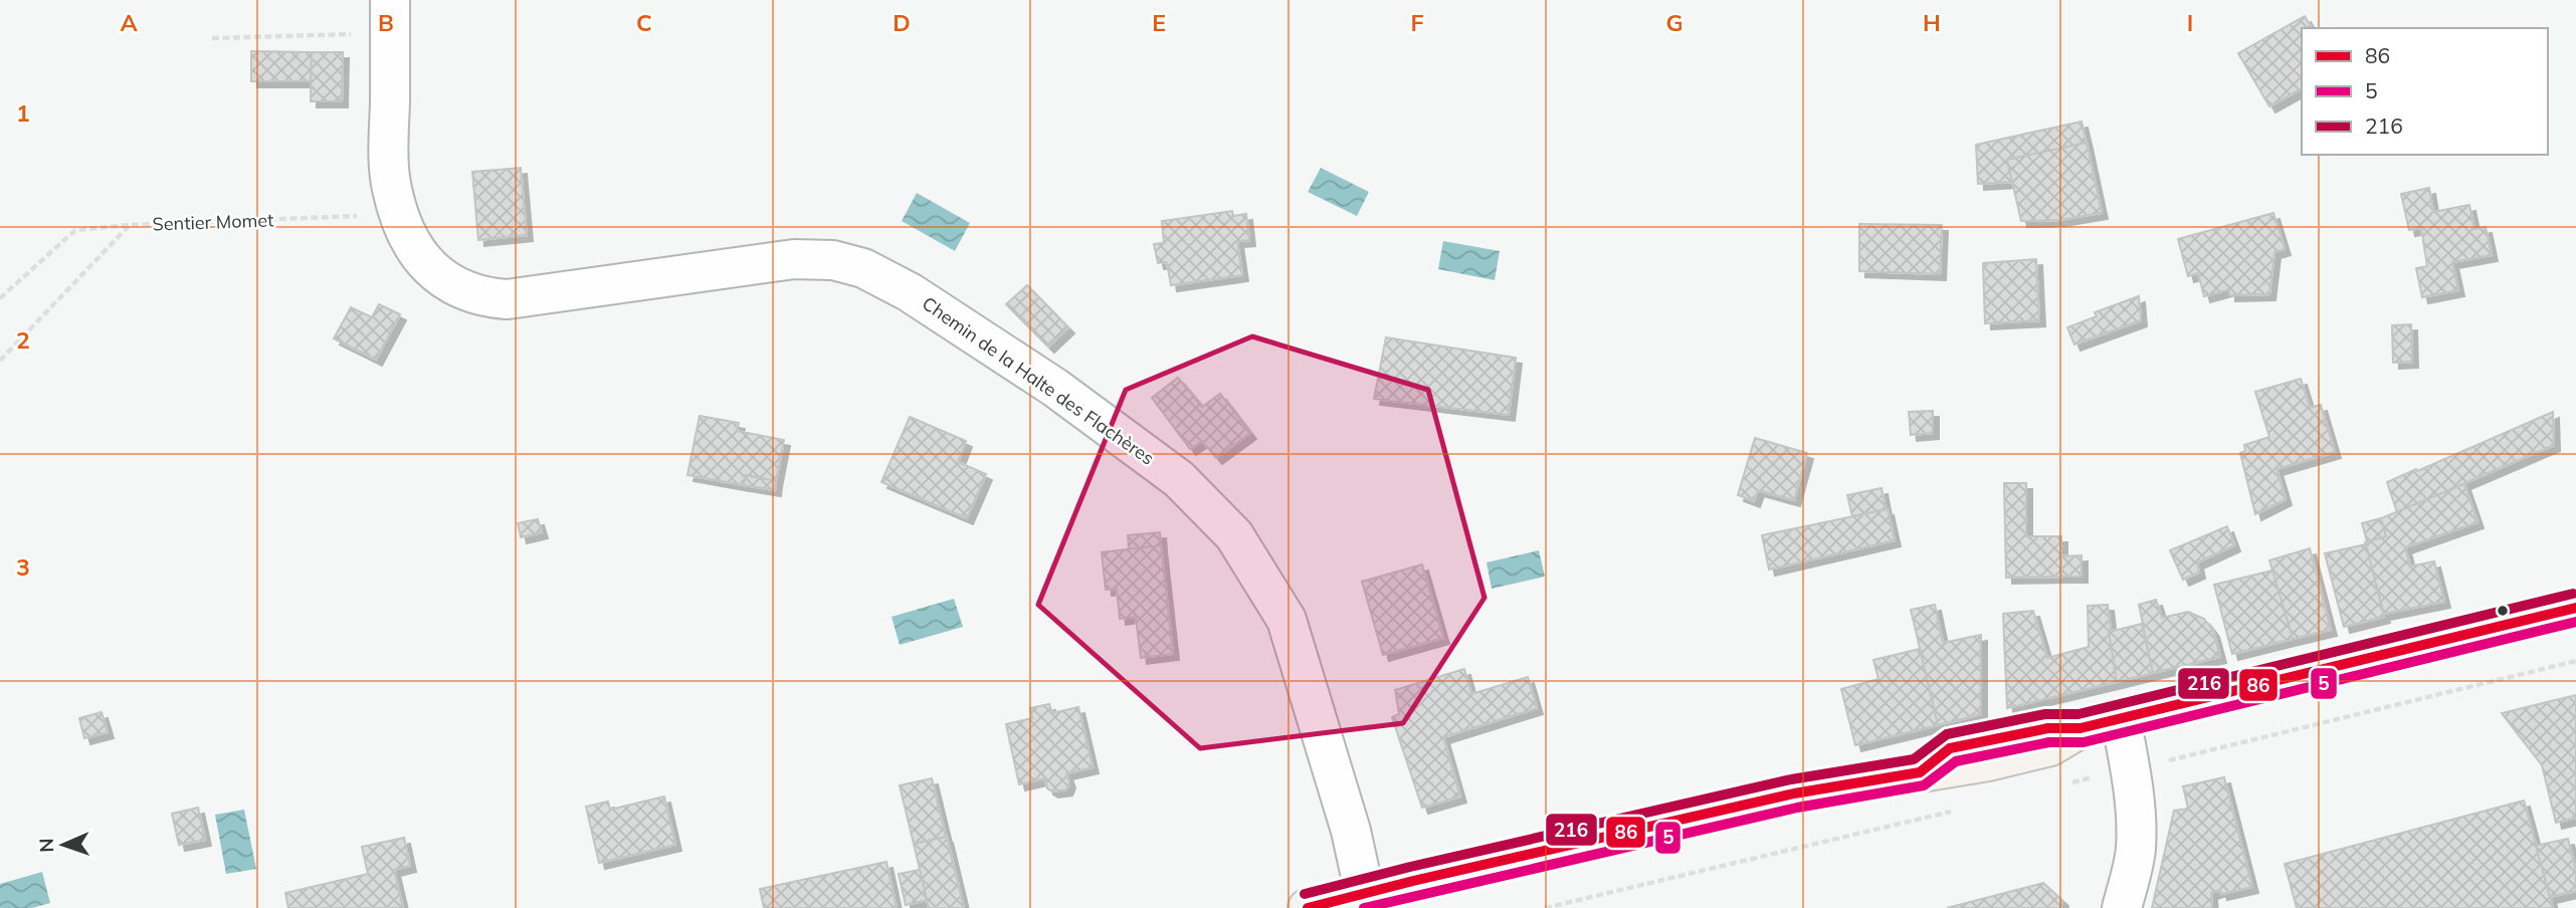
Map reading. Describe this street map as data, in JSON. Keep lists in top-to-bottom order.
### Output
{
  "streets": {
    "street": ["Chemin de la Halte des Flachères"],
    "path": ["Sentier Momet"]
  },
  "crossings": [
    ["Sentier Momet", "Chemin de la Halte des Flachères"]
  ],
  "lines": ["transit line 216", "transit line 86", "transit line 5"],
  "legend": ["86", "5", "216"],
  "north": "left",
  "grid": {
    "columns": [
      "A",
      "B",
      "C",
      "D",
      "E",
      "F",
      "G",
      "H",
      "I"
    ],
    "rows": ["1", "2", "3"]
  }
}
